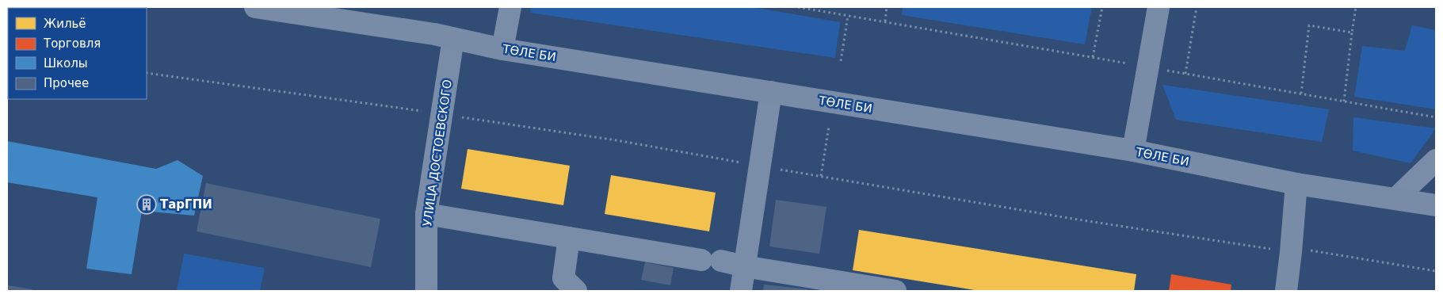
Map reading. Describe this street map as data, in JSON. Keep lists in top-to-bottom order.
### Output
{
  "streets": {
    "main road": ["ТӨЛЕ БИ"],
    "street": ["УЛИЦА ДОСТОЕВСКОГО"]
  },
  "crossings": [
    ["ТӨЛЕ БИ", "УЛИЦА ДОСТОЕВСКОГО"]
  ],
  "places": {
    "building": ["ТарГПИ"]
  },
  "legend": [
    "Жильё",
    "Торговля",
    "Школы",
    "Прочее"
  ]
}
